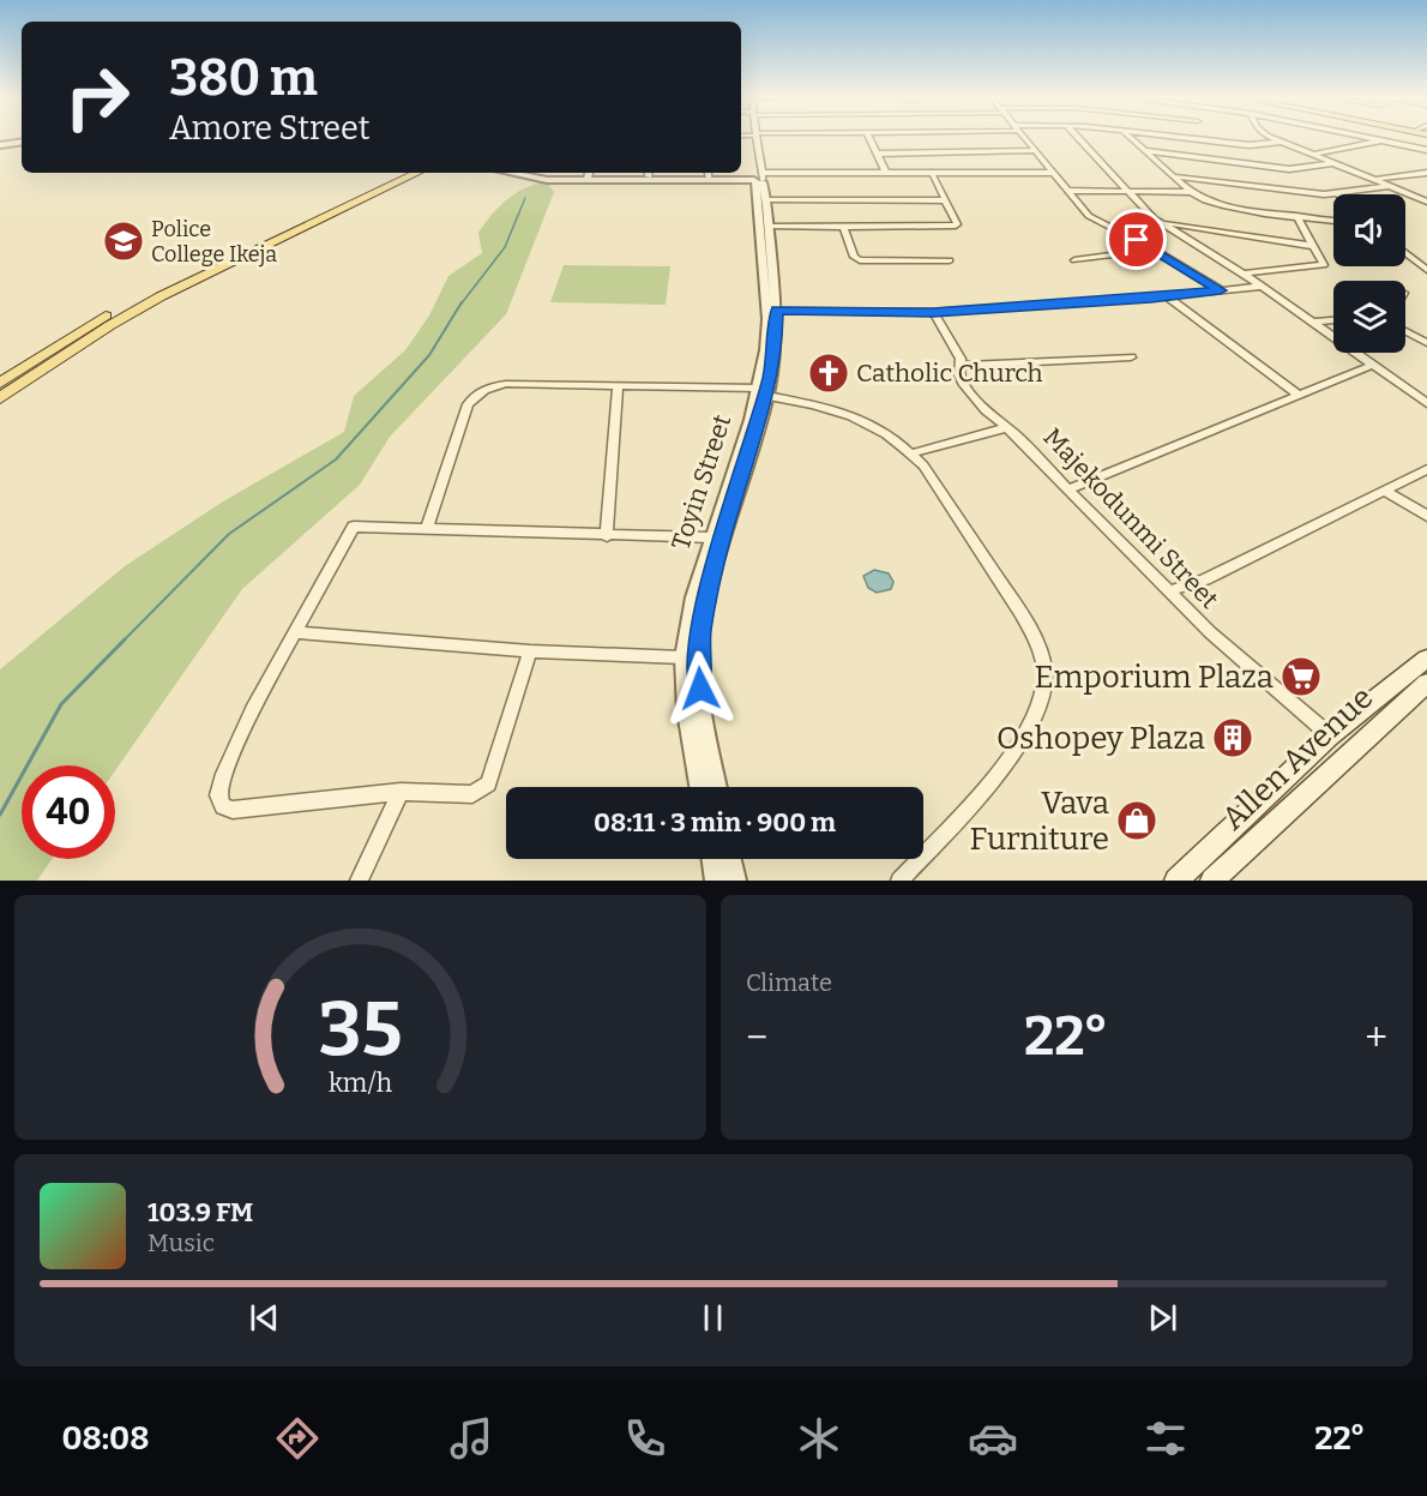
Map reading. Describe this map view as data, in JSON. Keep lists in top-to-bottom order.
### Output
{
  "streets": {
    "main road": ["Allen Avenue"],
    "street": ["Toyin Street", "Majekodunmi Street"]
  },
  "crossings": [
    ["Majekodunmi Street", "Allen Avenue"]
  ],
  "places": {
    "school or university": ["Police College Ikeja"],
    "church": ["Catholic Church"],
    "supermarket": ["Emporium Plaza"],
    "building": ["Oshopey Plaza"],
    "shop": ["Vava Furniture"]
  },
  "page": {
    "turn": ["380 m", "Amore Street"],
    "limit": "40",
    "trip": "08:11 · 3 min · 900 m",
    "tile": "Climate",
    "heat": ["−", "22°", "+"],
    "song": ["103.9 FM", "Music"],
    "tabs": ["08:08", "22°"],
    "gauge": ["35", "km/h"]
  }
}
